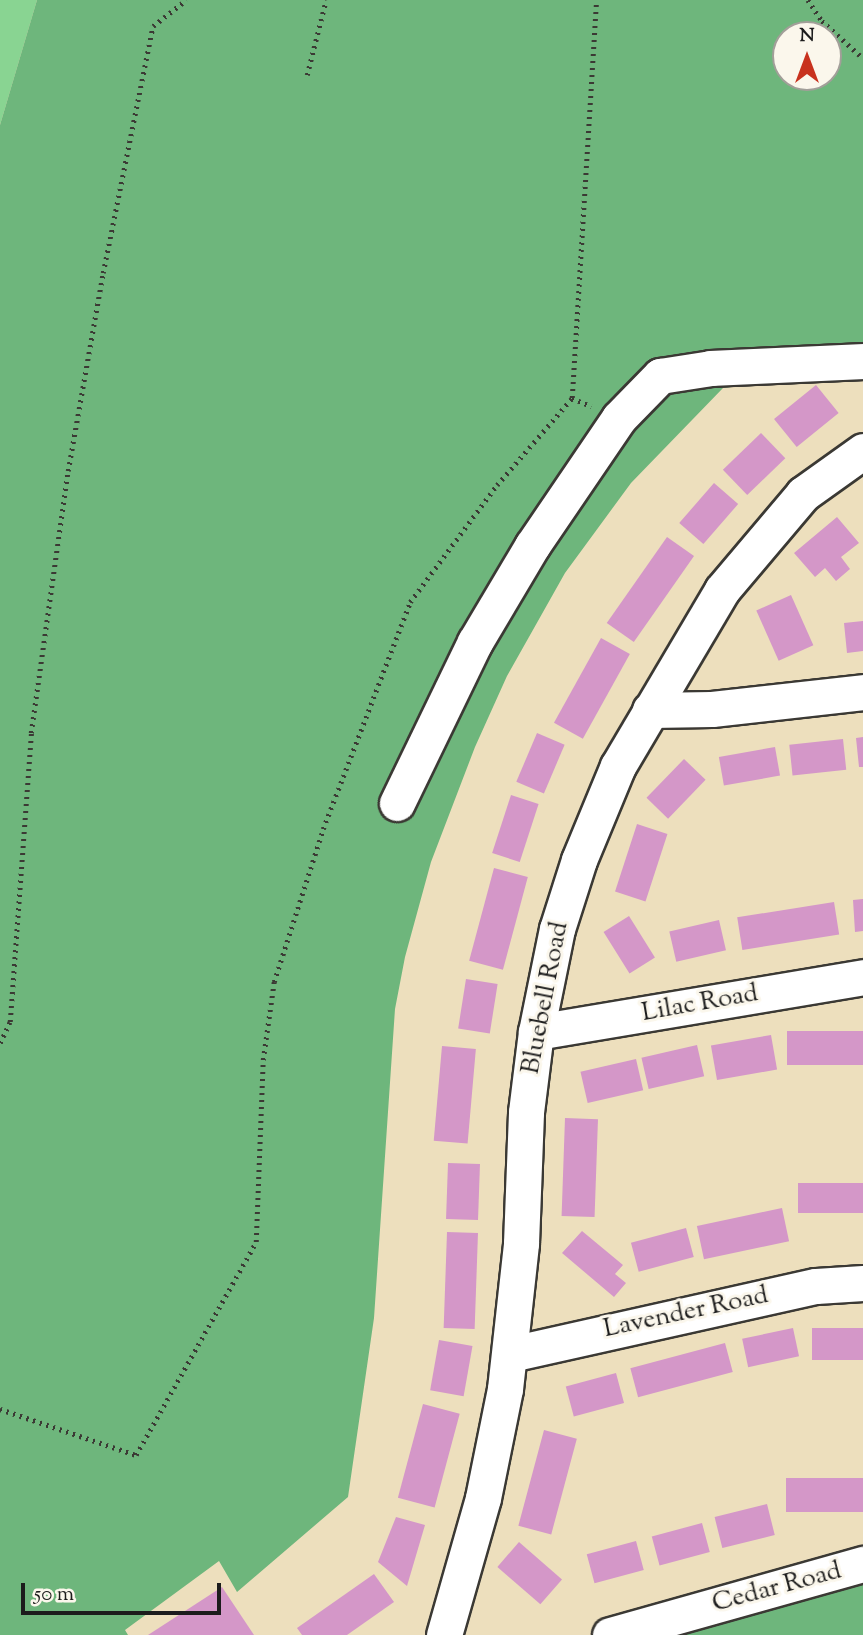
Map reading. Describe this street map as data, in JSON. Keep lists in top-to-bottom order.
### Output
{
  "streets": {
    "street": [
      "Bluebell Road",
      "Lilac Road",
      "Lavender Road",
      "Cedar Road"
    ]
  },
  "crossings": [
    ["Bluebell Road", "Lilac Road"],
    ["Bluebell Road", "Lavender Road"]
  ],
  "scale_bar": "50 m",
  "north": "top"
}
